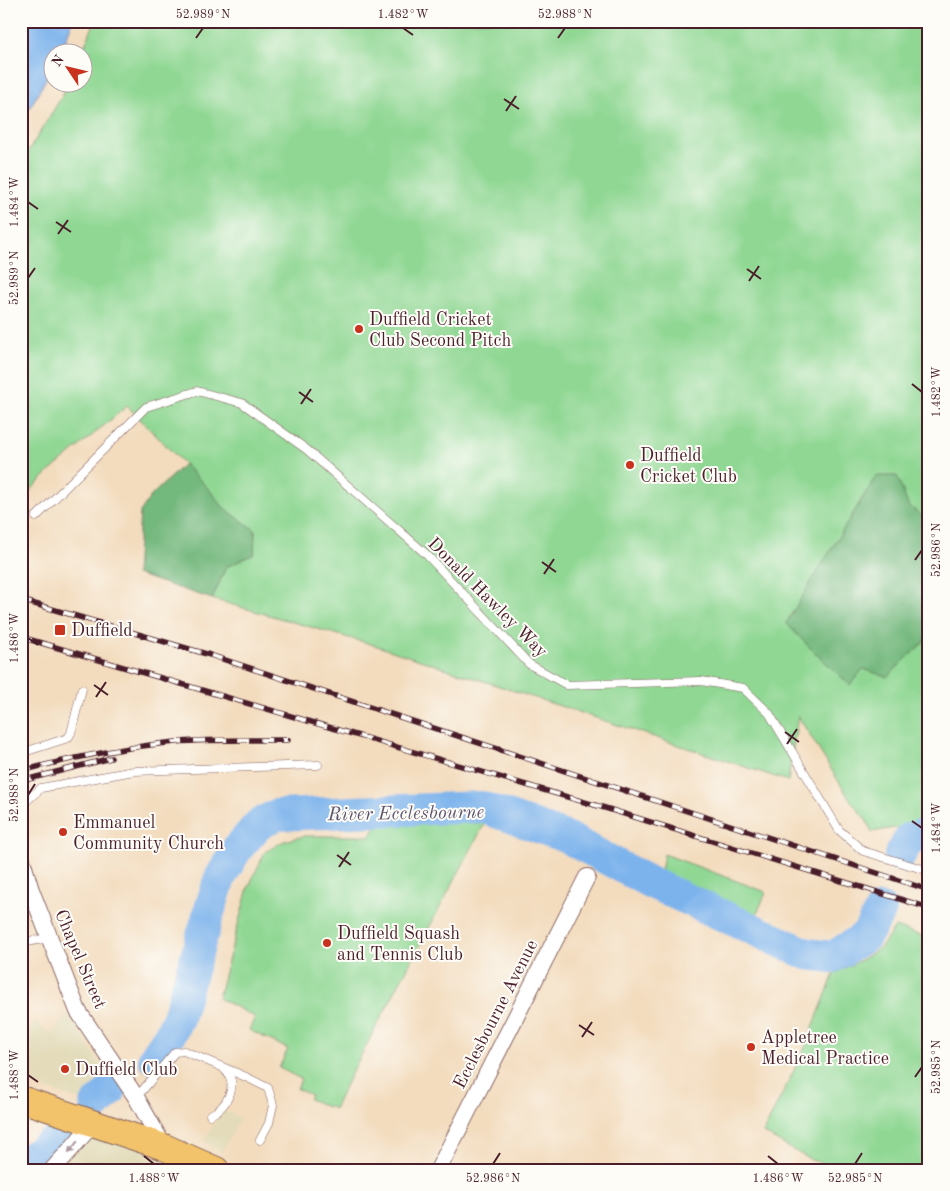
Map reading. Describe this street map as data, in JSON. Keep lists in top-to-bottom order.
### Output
{
  "streets": {
    "street": ["Chapel Street", "Ecclesbourne Avenue"],
    "lane": ["Donald Hawley Way"]
  },
  "water": ["River Ecclesbourne"],
  "places": {
    "other": [
      "Duffield Cricket Club Second Pitch",
      "Duffield Cricket Club",
      "Emmanuel Community Church",
      "Duffield Squash and Tennis Club",
      "Appletree Medical Practice",
      "Duffield Club"
    ],
    "transit": ["Duffield"]
  },
  "north": "top left",
  "coordinates": [
    "52.989°N",
    "1.482°W",
    "52.988°N",
    "1.484°W",
    "52.986°N",
    "1.486°W",
    "52.985°N",
    "1.488°W"
  ]
}
